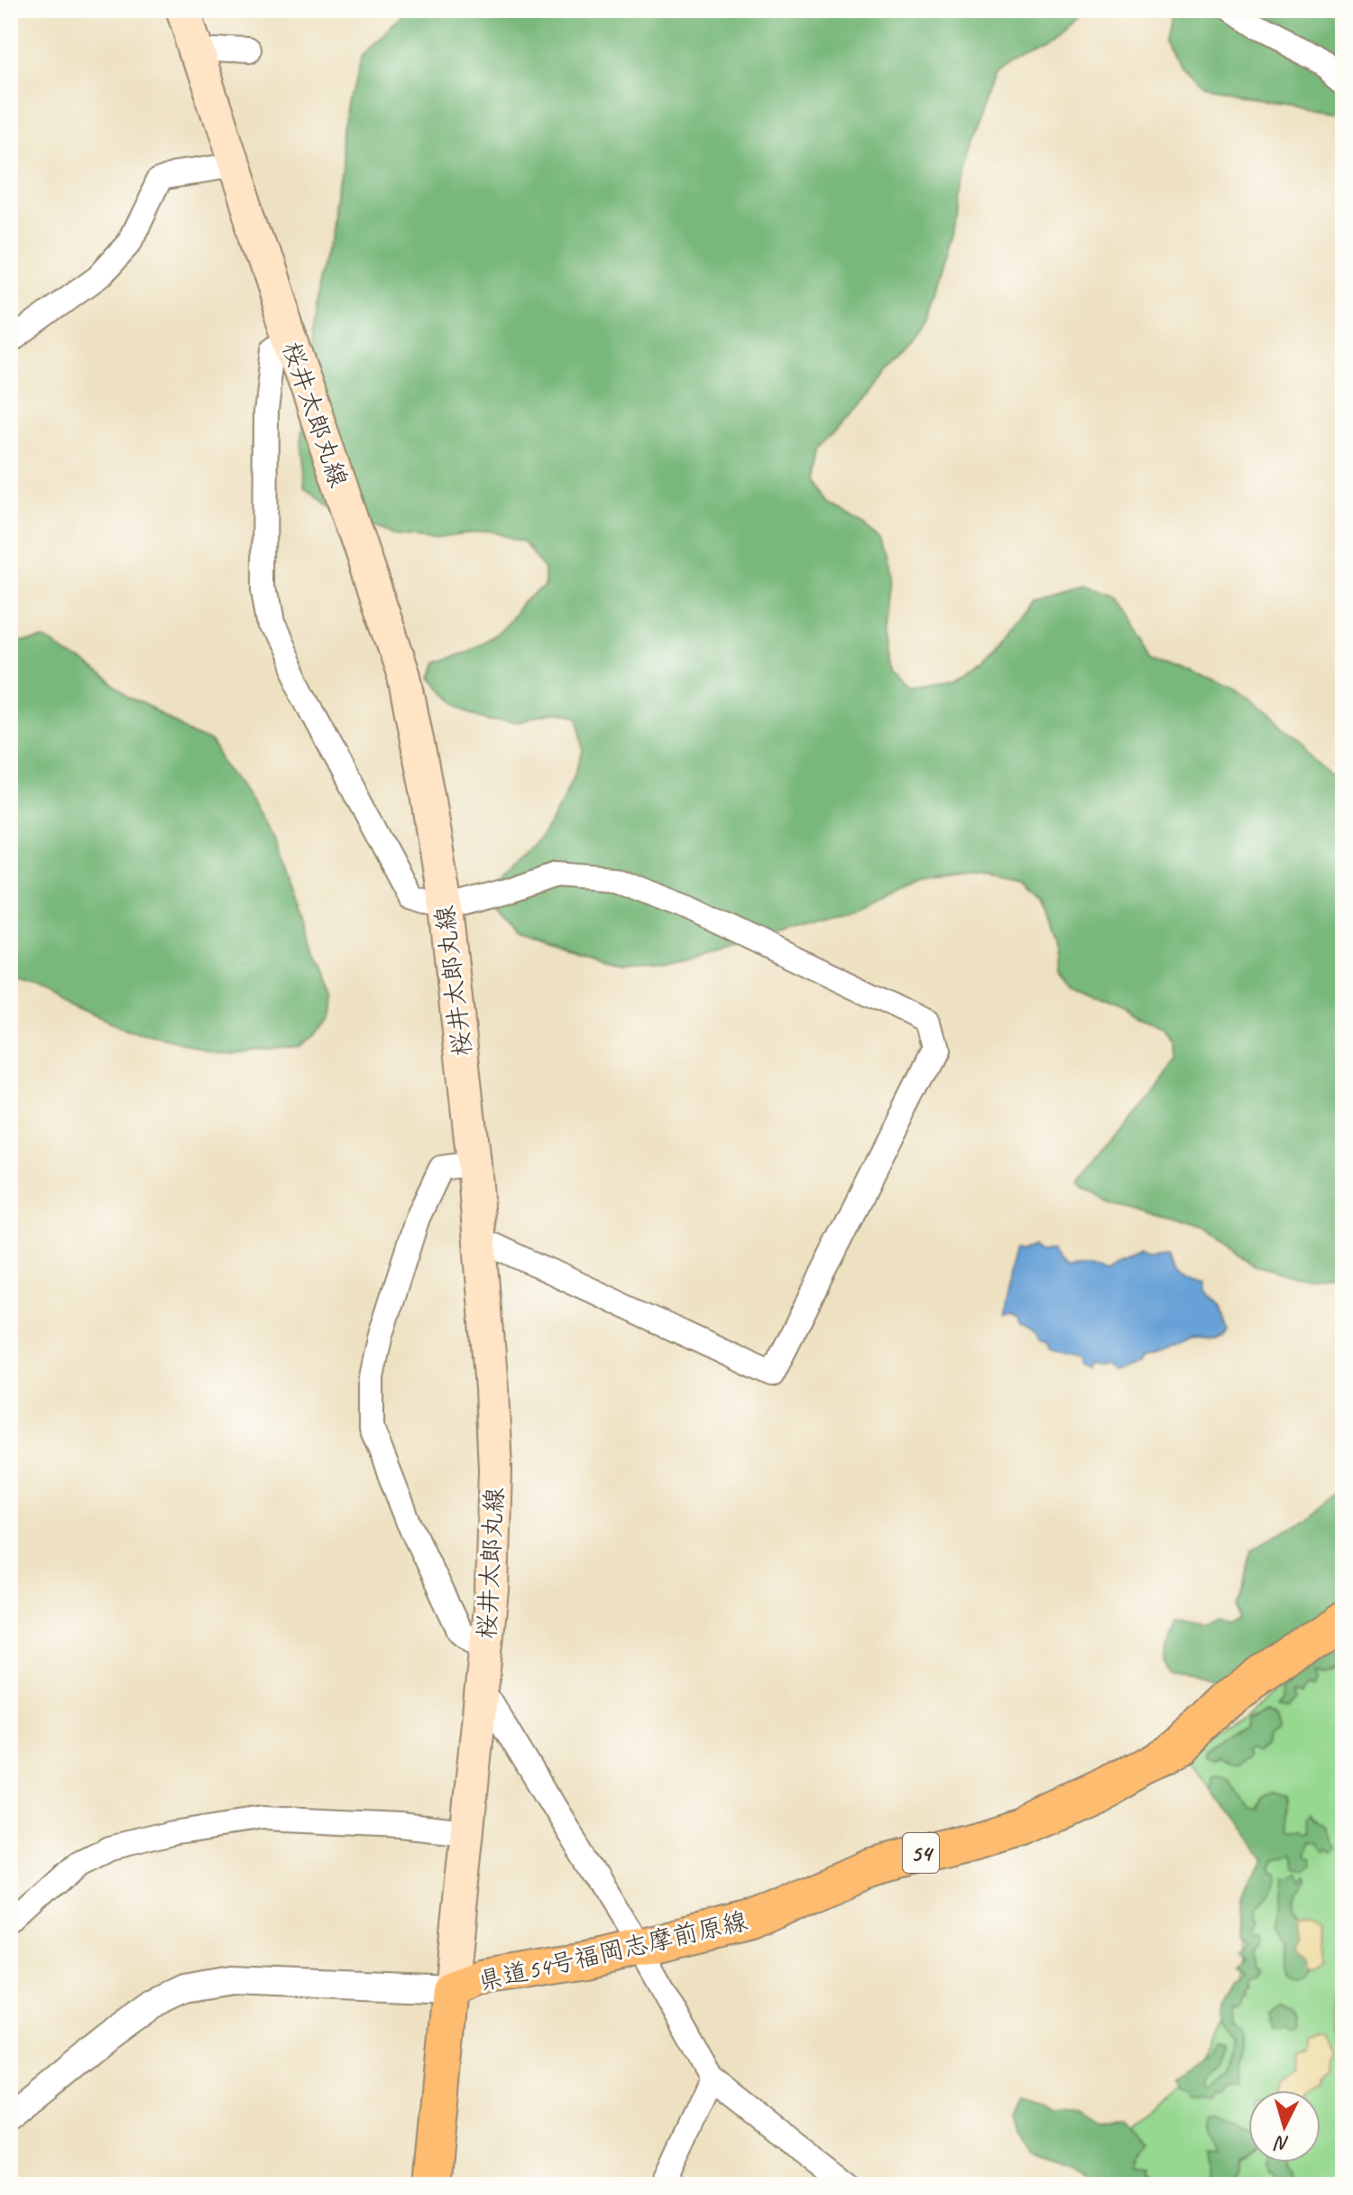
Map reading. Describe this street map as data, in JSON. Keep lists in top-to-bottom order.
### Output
{
  "streets": {
    "main road": ["桜井太郎丸線", "54", "県道54号福岡志摩前原線"]
  },
  "crossings": [
    ["桜井太郎丸線", "県道54号福岡志摩前原線"]
  ],
  "north": "bottom"
}
